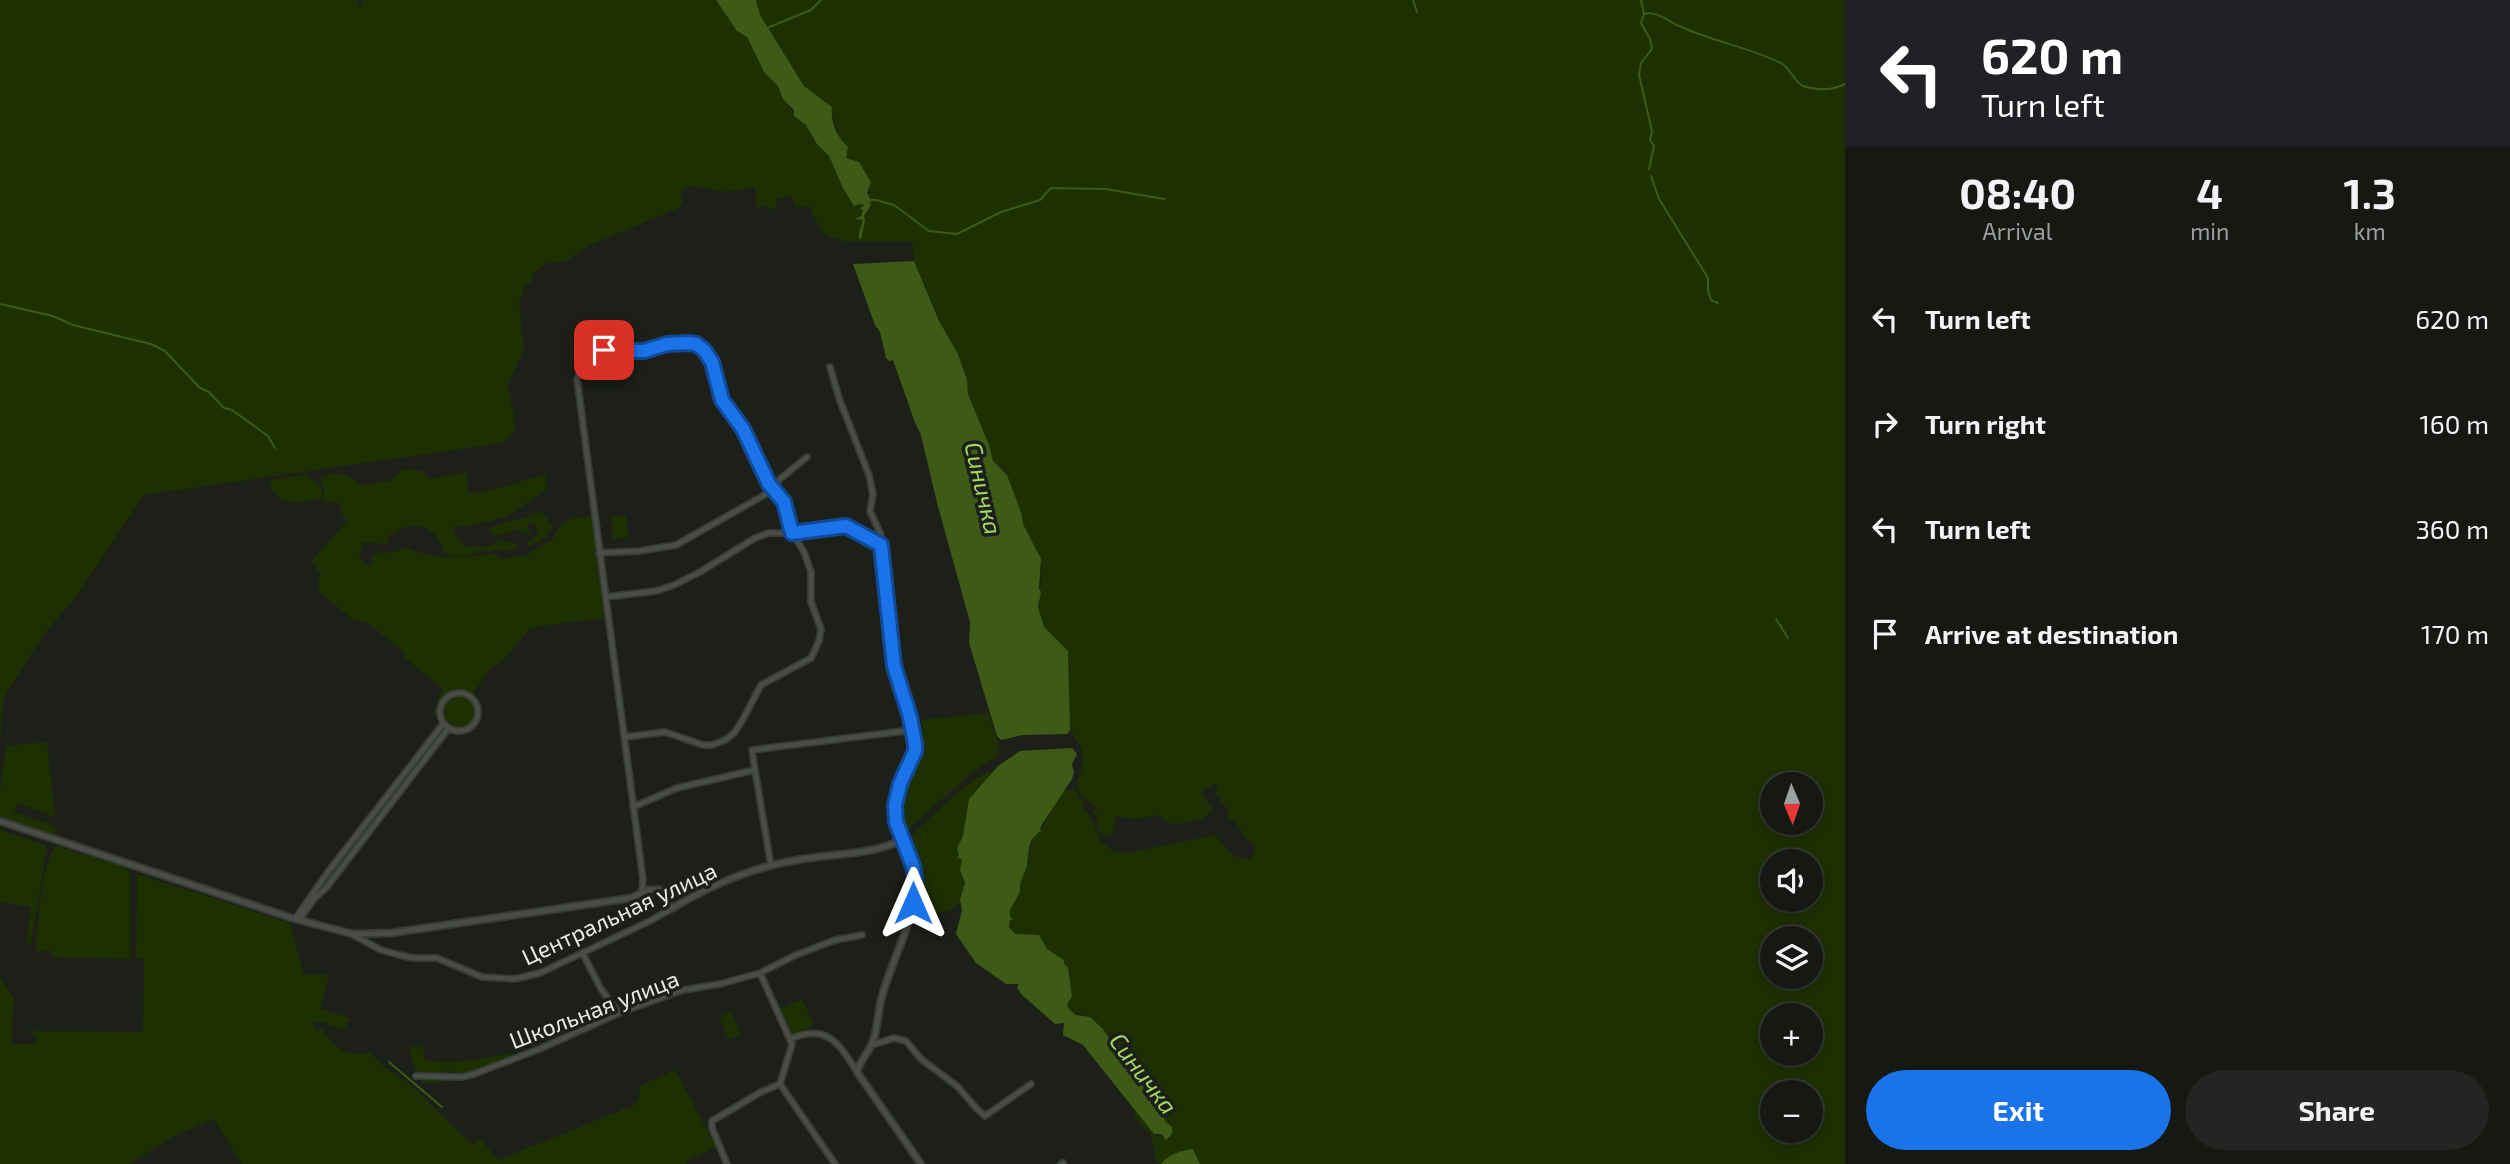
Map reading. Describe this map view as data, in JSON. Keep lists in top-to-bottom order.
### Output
{
  "streets": {
    "street": ["Центральная улица", "Школьная улица"]
  },
  "water": ["Синичка"],
  "north": "bottom",
  "page": {
    "turn": ["620 m", "Turn left"],
    "eta": [
      "08:40",
      "Arrival",
      "4",
      "min",
      "1.3",
      "km"
    ],
    "list": [
      {
        "name": "Turn left",
        "value": "620 m"
      },
      {
        "name": "Turn right",
        "value": "160 m"
      },
      {
        "name": "Turn left",
        "value": "360 m"
      },
      {
        "name": "Arrive at destination",
        "value": "170 m"
      }
    ],
    "map_buttons": ["+", "−"],
    "buttons": ["Exit", "Share"]
  }
}
